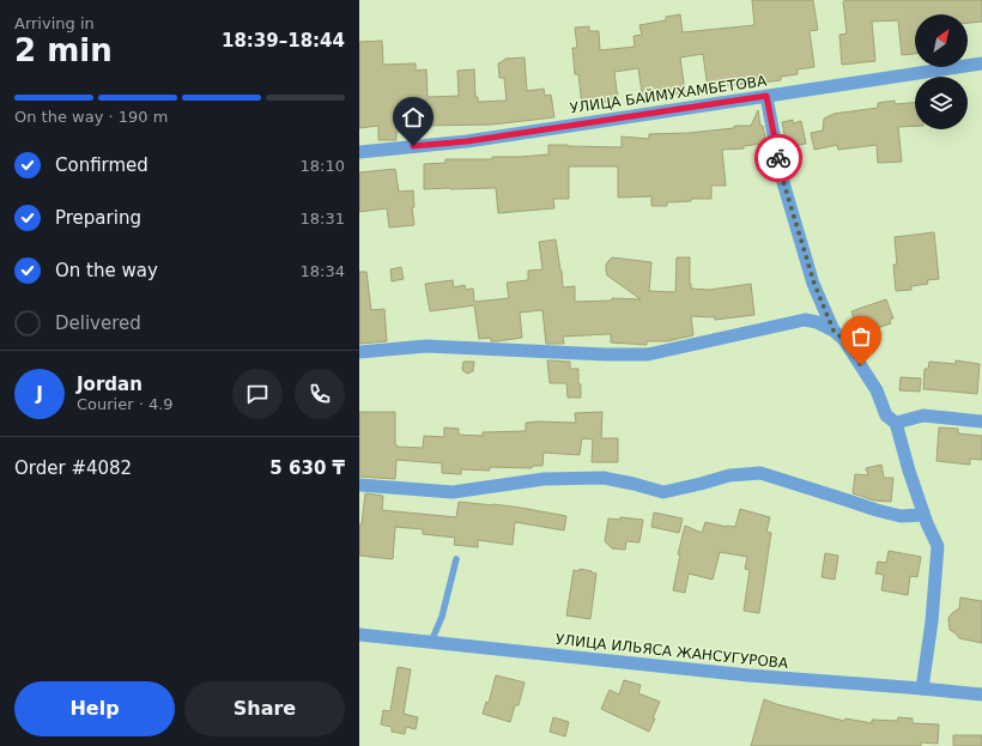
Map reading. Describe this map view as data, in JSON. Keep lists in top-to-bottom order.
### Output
{
  "streets": {
    "street": ["УЛИЦА БАЙМУХАМБЕТОВА", "УЛИЦА ИЛЬЯСА ЖАНСУГУРОВА"]
  },
  "north": "top right",
  "page": {
    "heading": ["2 min", "Arriving in", "18:39–18:44"],
    "panel": [
      "Jordan",
      "Courier · 4.9",
      "Order #4082",
      "5 630 ₸"
    ],
    "bar": "On the way · 190 m",
    "list": [
      ["Confirmed", "18:10"],
      ["Preparing", "18:31"],
      ["On the way", "18:34"],
      "Delivered"
    ],
    "round": "J",
    "buttons": ["Help", "Share"]
  }
}
